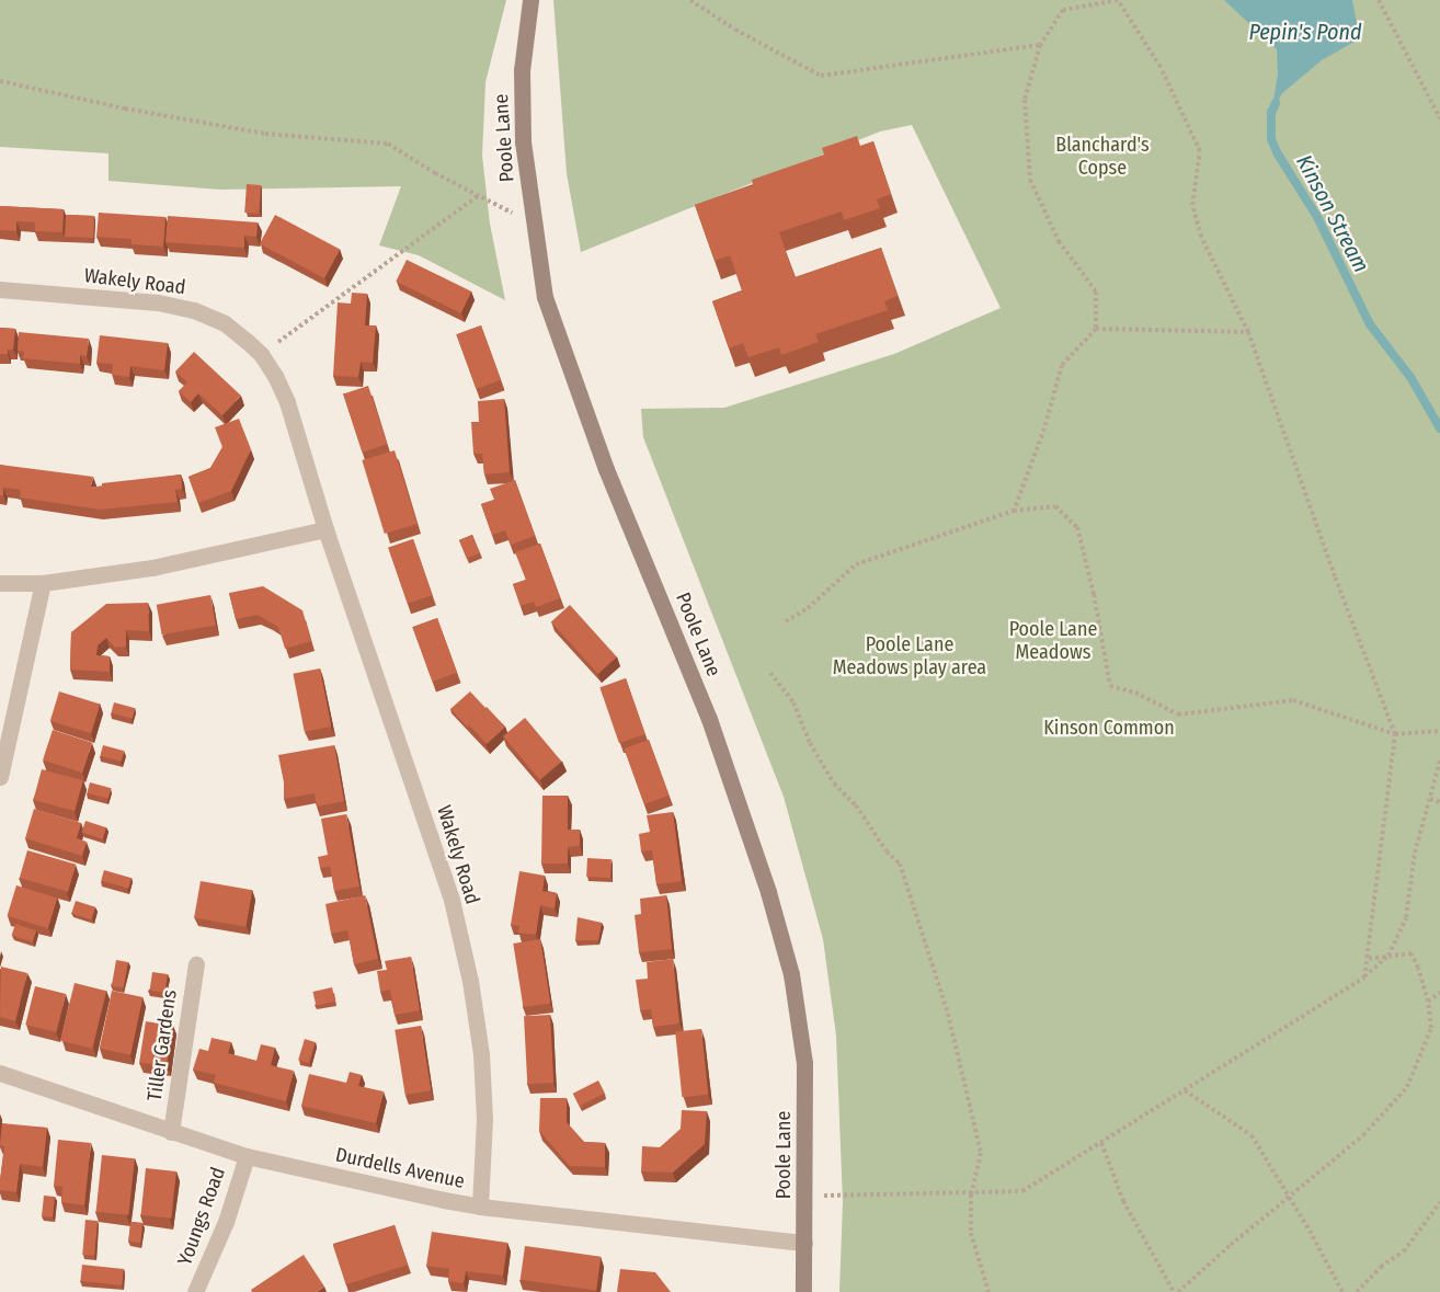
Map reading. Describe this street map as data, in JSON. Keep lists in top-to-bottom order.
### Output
{
  "streets": {
    "street": [
      "Poole Lane",
      "Wakely Road",
      "Tiller Gardens",
      "Durdells Avenue",
      "Youngs Road"
    ]
  },
  "crossings": [
    ["Poole Lane", "Durdells Avenue"],
    ["Wakely Road", "Durdells Avenue"],
    ["Tiller Gardens", "Durdells Avenue"],
    ["Durdells Avenue", "Youngs Road"]
  ],
  "water": ["Pepin's Pond", "Kinson Stream"],
  "parks": [
    "Blanchard's Copse",
    "Poole Lane Meadows",
    "Poole Lane Meadows play area",
    "Kinson Common"
  ]
}
